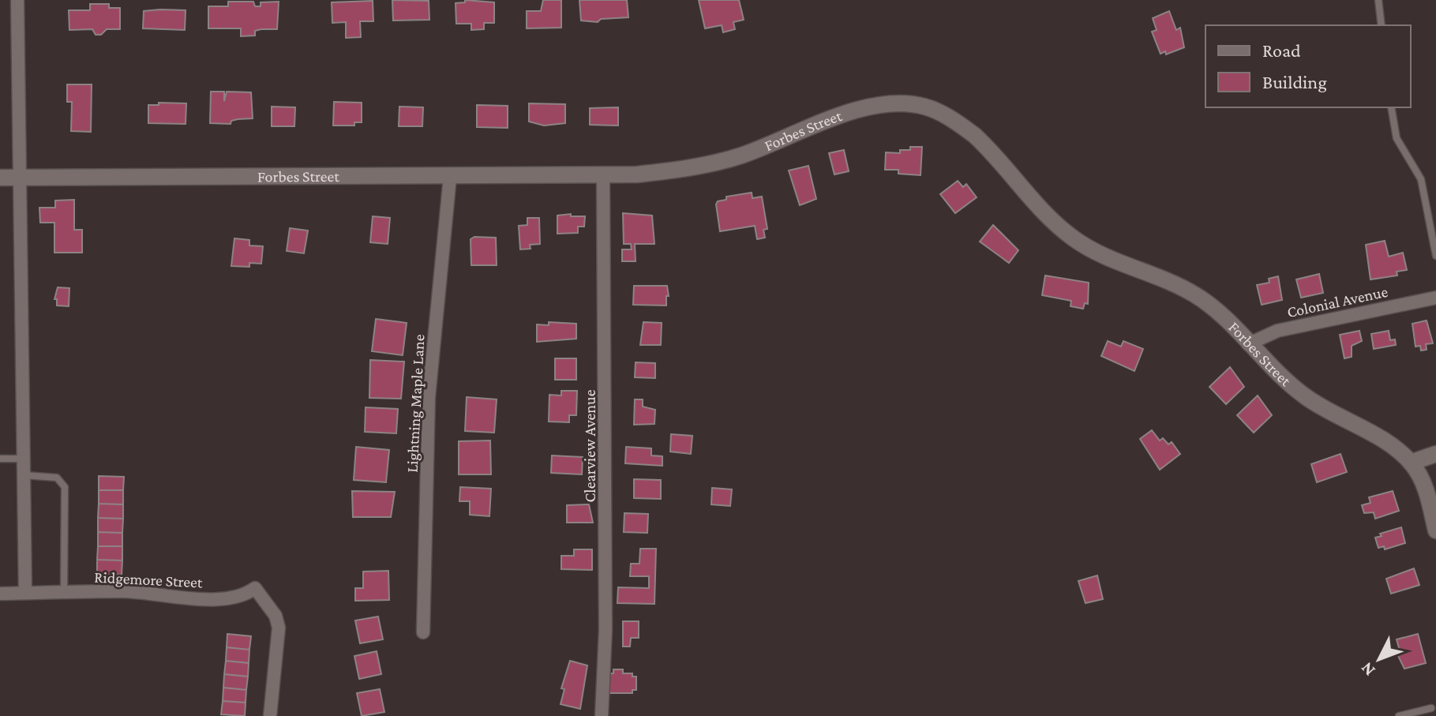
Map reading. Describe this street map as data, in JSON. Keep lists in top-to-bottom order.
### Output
{
  "streets": {
    "street": [
      "Forbes Street",
      "Colonial Avenue",
      "Lightning Maple Lane",
      "Clearview Avenue",
      "Ridgemore Street"
    ]
  },
  "crossings": [
    ["Forbes Street", "Colonial Avenue"],
    ["Forbes Street", "Lightning Maple Lane"],
    ["Forbes Street", "Clearview Avenue"]
  ],
  "legend": ["Road", "Building"],
  "north": "bottom left"
}
